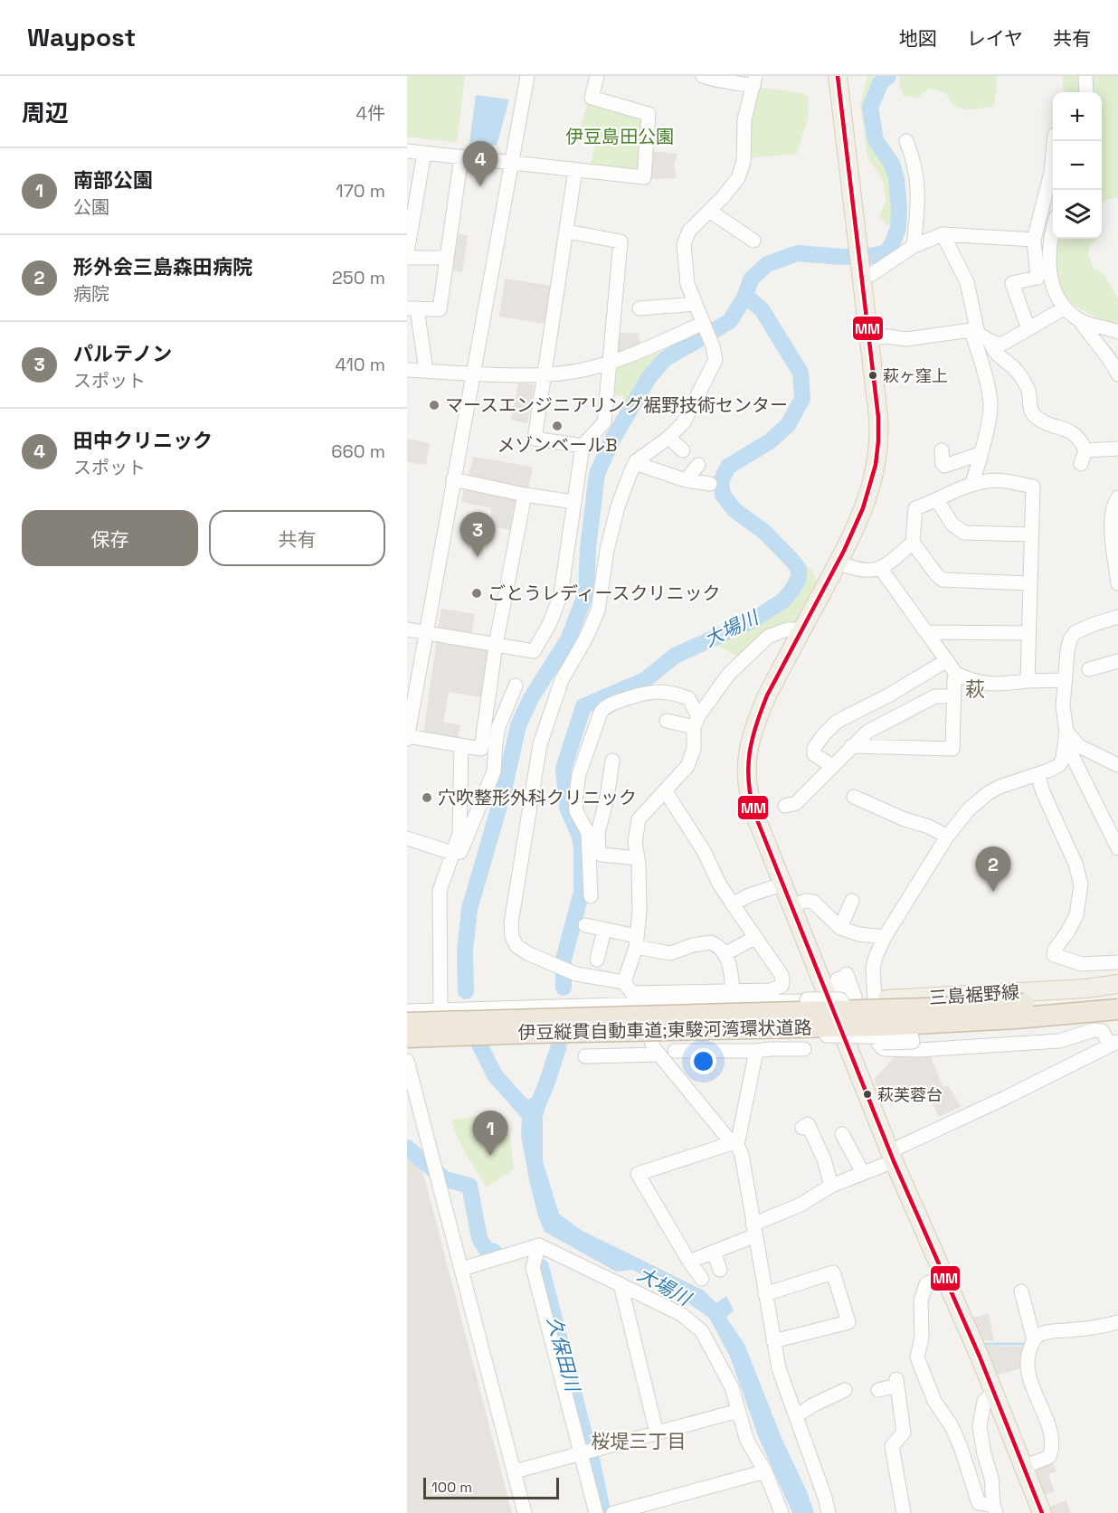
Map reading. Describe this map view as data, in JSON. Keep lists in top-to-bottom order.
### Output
{
  "streets": {
    "highway": ["伊豆縦貫自動車道;東駿河湾環状道路"],
    "main road": ["三島裾野線"]
  },
  "crossings": [
    ["三島裾野線", "伊豆縦貫自動車道;東駿河湾環状道路"]
  ],
  "districts": ["萩", "桜堤三丁目"],
  "water": ["大場川", "久保田川"],
  "parks": ["伊豆島田公園"],
  "places": [
    "萩ヶ窪上",
    "マースエンジニアリング裾野技術センター",
    "メゾンベールB",
    "ごとうレディースクリニック",
    "穴吹整形外科クリニック",
    "萩芙蓉台"
  ],
  "lines": ["transit line MM"],
  "scale_bar": "100 m",
  "page": {
    "header": "Waypost",
    "nav": ["地図", "レイヤ", "共有"],
    "heading": ["周辺", "4件"],
    "map_buttons": ["+", "−"],
    "pins": [
      "4",
      "3",
      "2",
      "1"
    ],
    "list": [
      {
        "mark": "1",
        "name": "南部公園",
        "note": "公園",
        "value": "170 m"
      },
      {
        "mark": "2",
        "name": "形外会三島森田病院",
        "note": "病院",
        "value": "250 m"
      },
      {
        "mark": "3",
        "name": "パルテノン",
        "note": "スポット",
        "value": "410 m"
      },
      {
        "mark": "4",
        "name": "田中クリニック",
        "note": "スポット",
        "value": "660 m"
      }
    ],
    "buttons": ["保存", "共有"],
    "scale": "100 m"
  }
}
